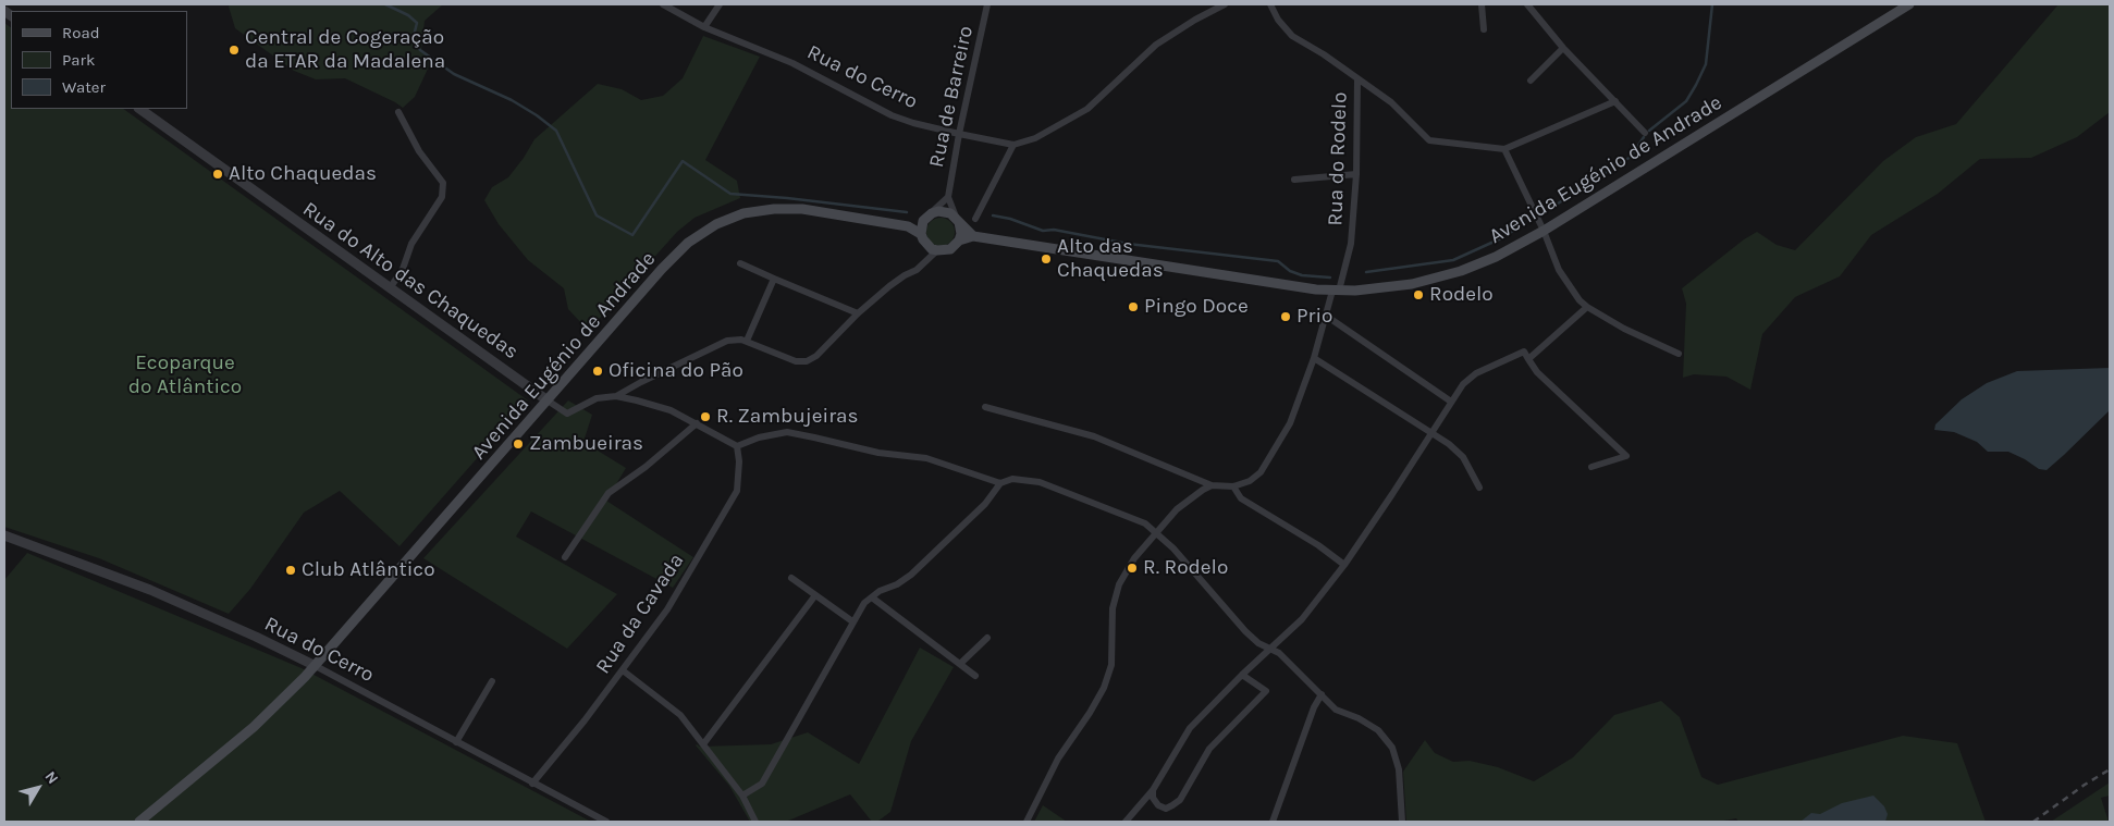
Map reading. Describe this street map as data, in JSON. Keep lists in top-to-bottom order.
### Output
{
  "streets": {
    "main road": ["Avenida Eugénio de Andrade"],
    "street": [
      "Rua do Cerro",
      "Rua de Barreiro",
      "Rua do Rodelo",
      "Rua do Alto das Chaquedas",
      "Rua da Cavada"
    ]
  },
  "crossings": [
    ["Rua do Cerro", "Rua de Barreiro"],
    ["Rua do Cerro", "Avenida Eugénio de Andrade"],
    ["Rua do Cerro", "Rua da Cavada"],
    ["Rua de Barreiro", "Avenida Eugénio de Andrade"],
    ["Rua do Rodelo", "Avenida Eugénio de Andrade"],
    ["Avenida Eugénio de Andrade", "Rua do Alto das Chaquedas"]
  ],
  "parks": ["Ecoparque do Atlântico"],
  "places": [
    "Central de Cogeração da ETAR da Madalena",
    "Alto Chaquedas",
    "Alto das Chaquedas",
    "Rodelo",
    "Pingo Doce",
    "Prio",
    "Oficina do Pão",
    "R. Zambujeiras",
    "Zambueiras",
    "R. Rodelo",
    "Club Atlântico"
  ],
  "legend": ["Road", "Park", "Water"],
  "north": "top right"
}
